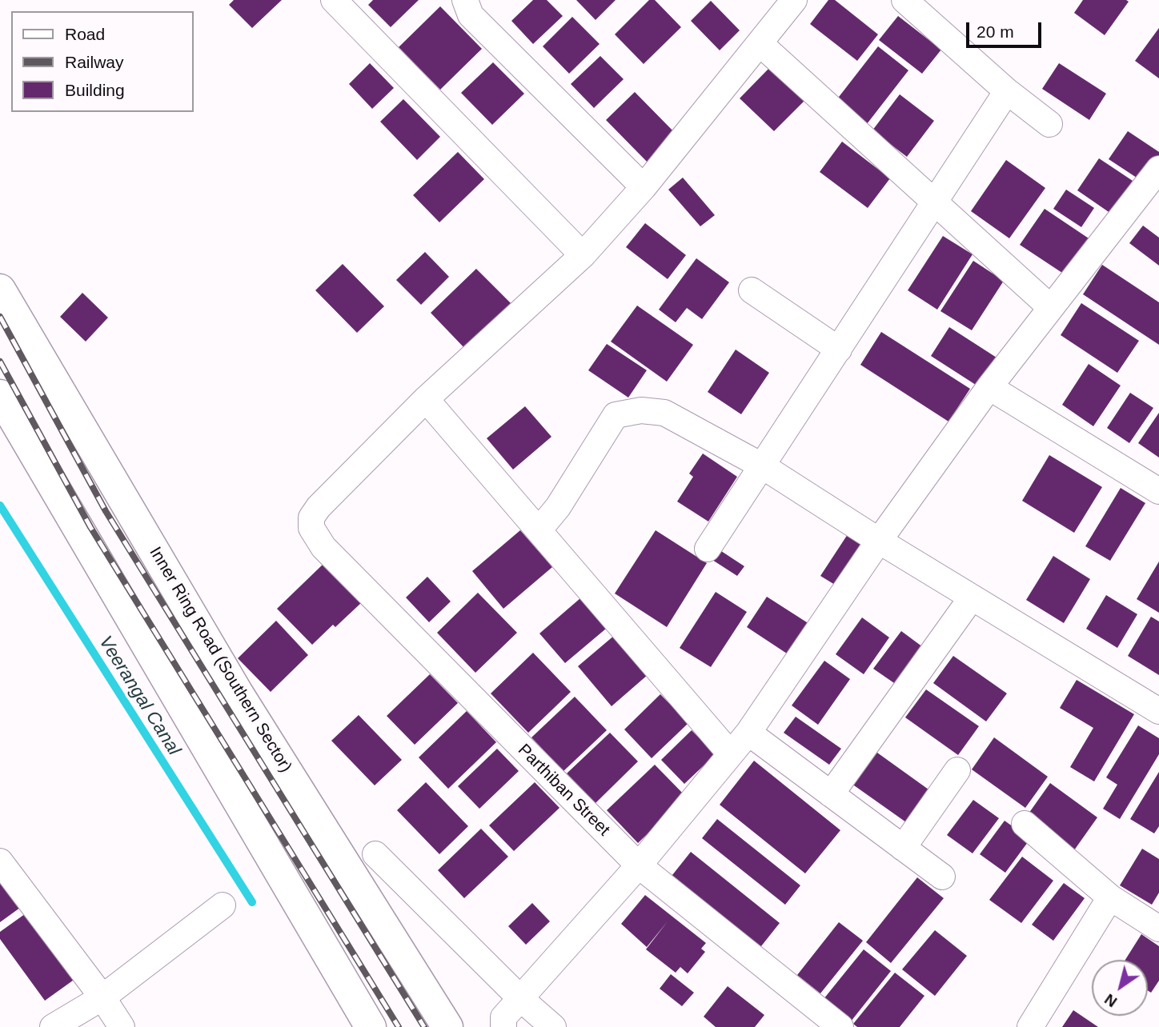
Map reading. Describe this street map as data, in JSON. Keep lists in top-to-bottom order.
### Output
{
  "streets": {
    "main road": ["Inner Ring Road (Southern Sector)"],
    "street": ["Parthiban Street"]
  },
  "water": ["Veerangal Canal"],
  "legend": ["Road", "Railway", "Building"],
  "scale_bar": "20 m",
  "north": "bottom left"
}
